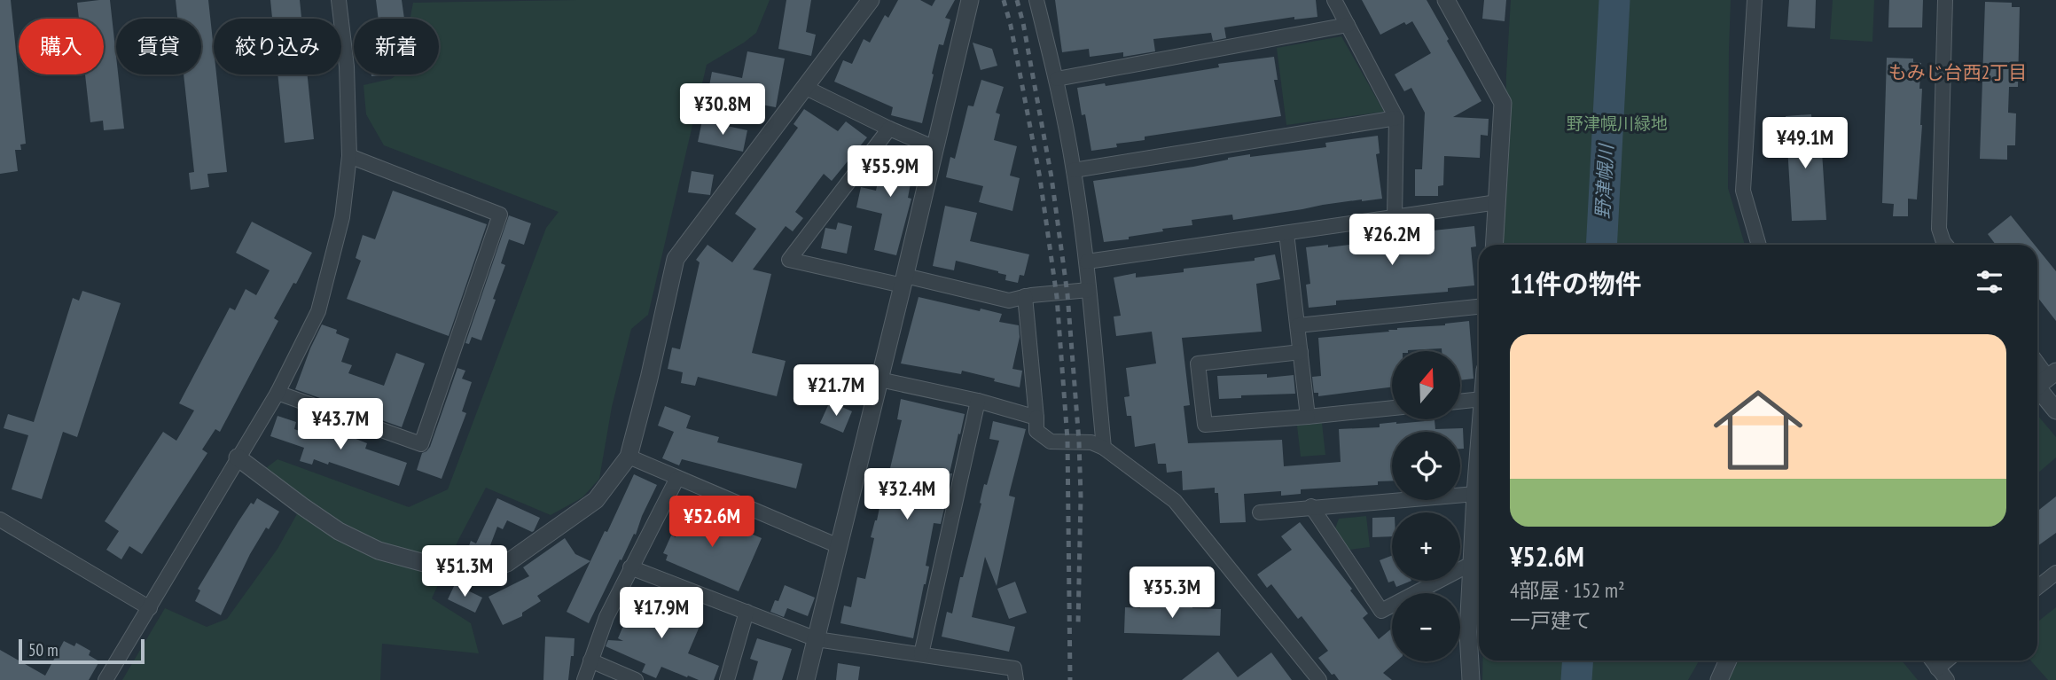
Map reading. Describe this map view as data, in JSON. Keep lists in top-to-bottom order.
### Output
{
  "districts": ["もみじ台西2丁目"],
  "water": ["野津幌川"],
  "parks": ["野津幌川緑地"],
  "scale_bar": "50 m",
  "north": "top",
  "page": {
    "chip": [
      "購入",
      "賃貸",
      "絞り込み",
      "新着"
    ],
    "price": [
      "¥30.8M",
      "¥49.1M",
      "¥55.9M",
      "¥26.2M",
      "¥21.7M",
      "¥43.7M",
      "¥32.4M",
      "¥52.6M",
      "¥51.3M",
      "¥35.3M",
      "¥17.9M"
    ],
    "heading": "11件の物件",
    "list": [
      {
        "name": "¥52.6M",
        "note": "4部屋 · 152 m² · 一戸建て"
      }
    ],
    "map_buttons": ["+", "−"],
    "scale": "50 m"
  }
}
